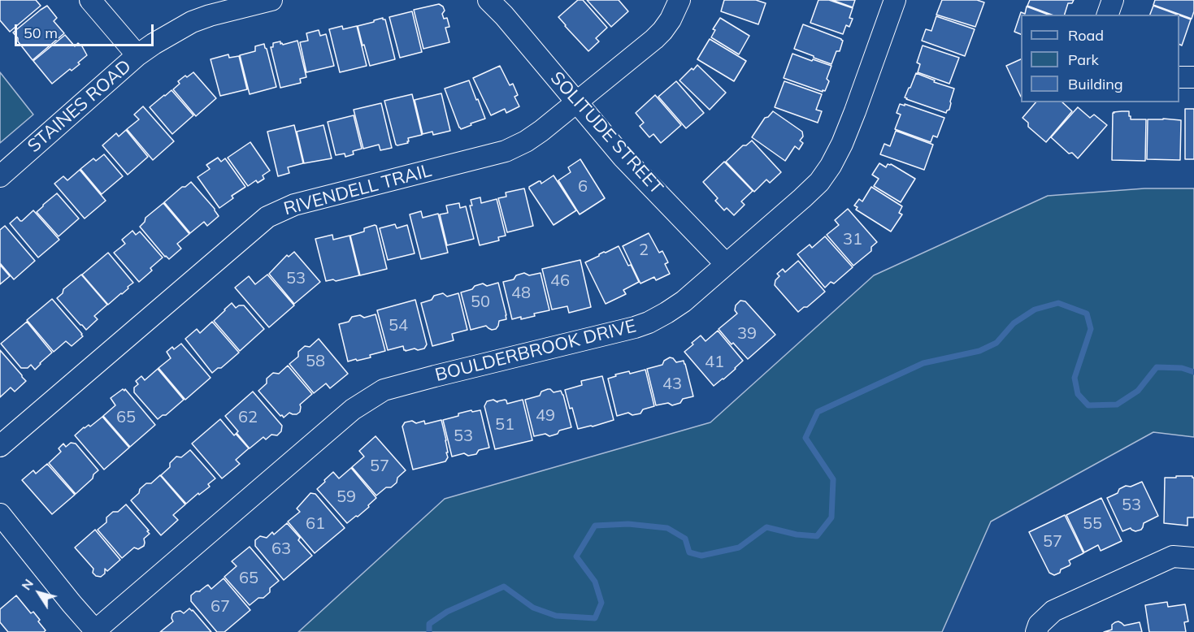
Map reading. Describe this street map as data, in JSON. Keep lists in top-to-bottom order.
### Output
{
  "streets": {
    "street": [
      "STAINES ROAD",
      "SOLITUDE STREET",
      "RIVENDELL TRAIL",
      "BOULDERBROOK DRIVE"
    ]
  },
  "crossings": [
    ["SOLITUDE STREET", "RIVENDELL TRAIL"],
    ["SOLITUDE STREET", "BOULDERBROOK DRIVE"]
  ],
  "house_numbers": [
    "6",
    "31",
    "2",
    "53",
    "46",
    "48",
    "50",
    "54",
    "39",
    "58",
    "41",
    "43",
    "49",
    "65",
    "62",
    "51",
    "53",
    "57",
    "59",
    "53",
    "61",
    "55",
    "57",
    "63",
    "65",
    "67"
  ],
  "legend": ["Road", "Park", "Building"],
  "scale_bar": "50 m",
  "north": "top left"
}
